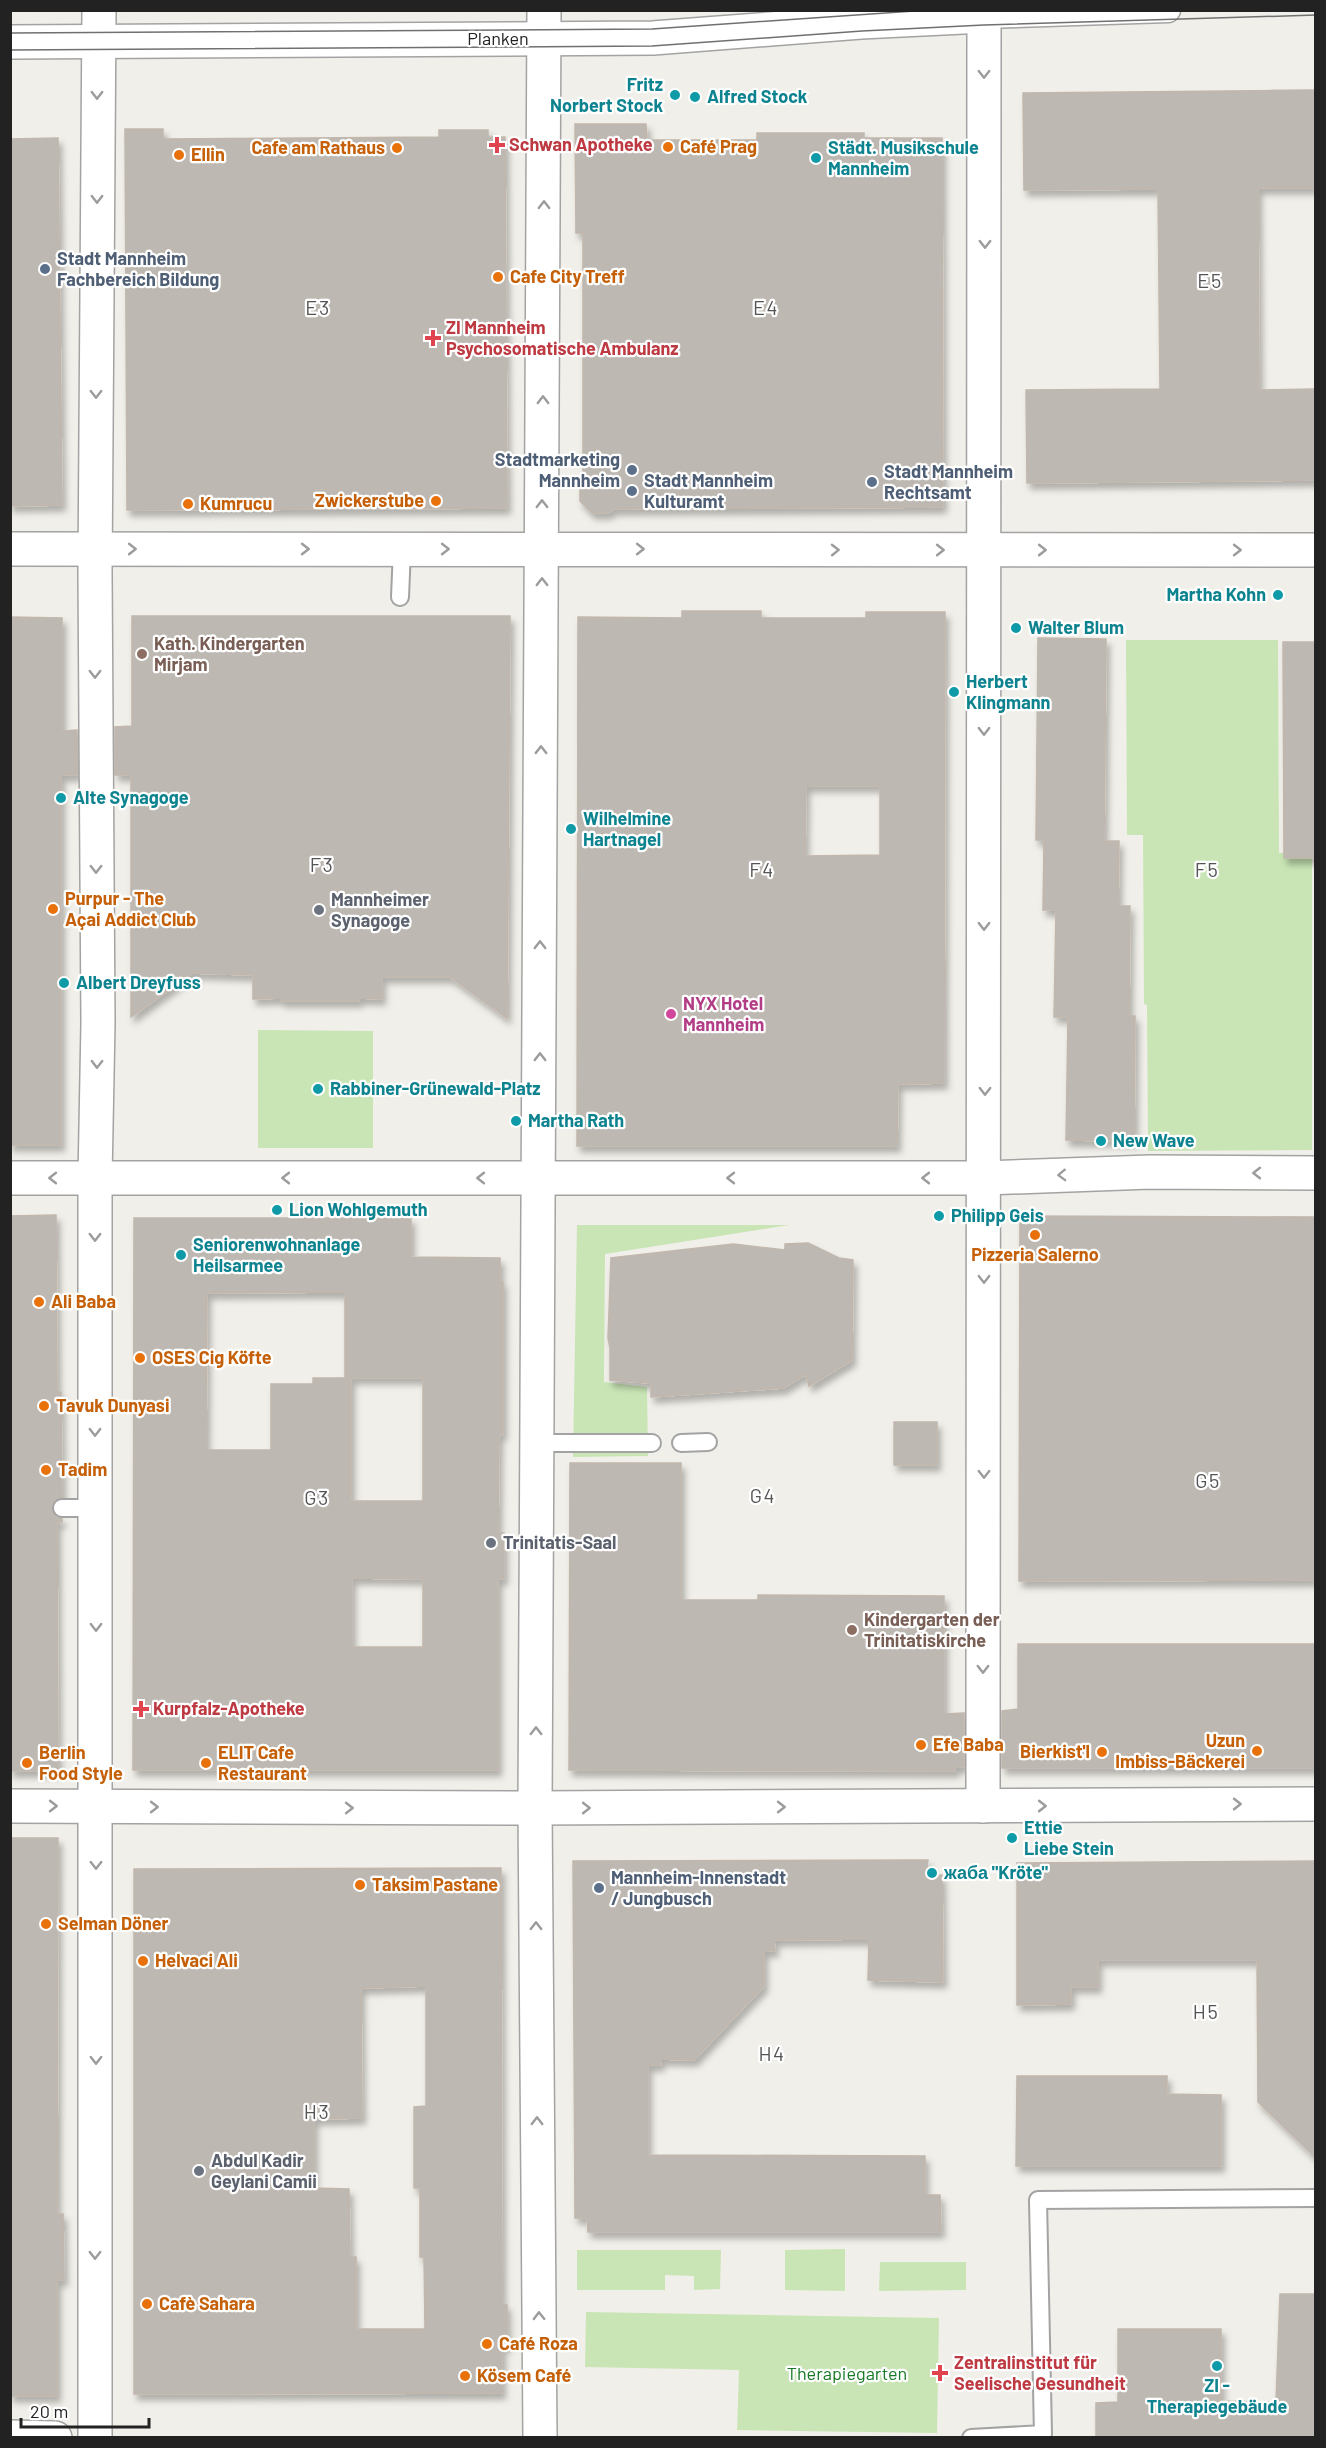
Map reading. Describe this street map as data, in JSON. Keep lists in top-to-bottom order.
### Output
{
  "streets": {
    "street": ["Planken"]
  },
  "districts": [
    "E5",
    "E3",
    "E4",
    "F3",
    "F4",
    "F5",
    "G5",
    "G4",
    "G3",
    "H5",
    "H4",
    "H3"
  ],
  "parks": ["Therapiegarten"],
  "places": {
    "other": [
      "Fritz Norbert Stock",
      "Alfred Stock",
      "Café Prag",
      "Cafe am Rathaus",
      "Ellin",
      "Städt. Musikschule Mannheim",
      "Stadt Mannheim Fachbereich Bildung",
      "Cafe City Treff",
      "Stadtmarketing Mannheim",
      "Stadt Mannheim Rechtsamt",
      "Stadt Mannheim Kulturamt",
      "Zwickerstube",
      "Kumrucu",
      "Martha Kohn",
      "Walter Blum",
      "Kath. Kindergarten Mirjam",
      "Herbert Klingmann",
      "Alte Synagoge",
      "Wilhelmine Hartnagel",
      "Purpur - The Açai Addict Club",
      "Mannheimer Synagoge",
      "Albert Dreyfuss",
      "NYX Hotel Mannheim",
      "Rabbiner-Grünewald-Platz",
      "Martha Rath",
      "New Wave",
      "Lion Wohlgemuth",
      "Philipp Geis",
      "Pizzeria Salerno",
      "Seniorenwohnanlage Heilsarmee",
      "Ali Baba",
      "OSES Cig Köfte",
      "Tavuk Dunyasi",
      "Tadim",
      "Trinitatis-Saal",
      "Kindergarten der Trinitatiskirche",
      "Efe Baba",
      "Uzun Imbiss-Bäckerei",
      "Bierkist'l",
      "Berlin Food Style",
      "ELIT Cafe Restaurant",
      "Ettie Liebe Stein",
      "жаба \"Kröte\"",
      "Taksim Pastane",
      "Mannheim-Innenstadt / Jungbusch",
      "Selman Döner",
      "Helvaci Ali",
      "Abdul Kadir Geylani Camii",
      "Cafè Sahara",
      "Café Roza",
      "ZI - Therapiegebäude",
      "Kösem Café"
    ],
    "health": [
      "Schwan Apotheke",
      "ZI Mannheim Psychosomatische Ambulanz",
      "Kurpfalz-Apotheke",
      "Zentralinstitut für Seelische Gesundheit"
    ]
  },
  "scale_bar": "20 m"
}
